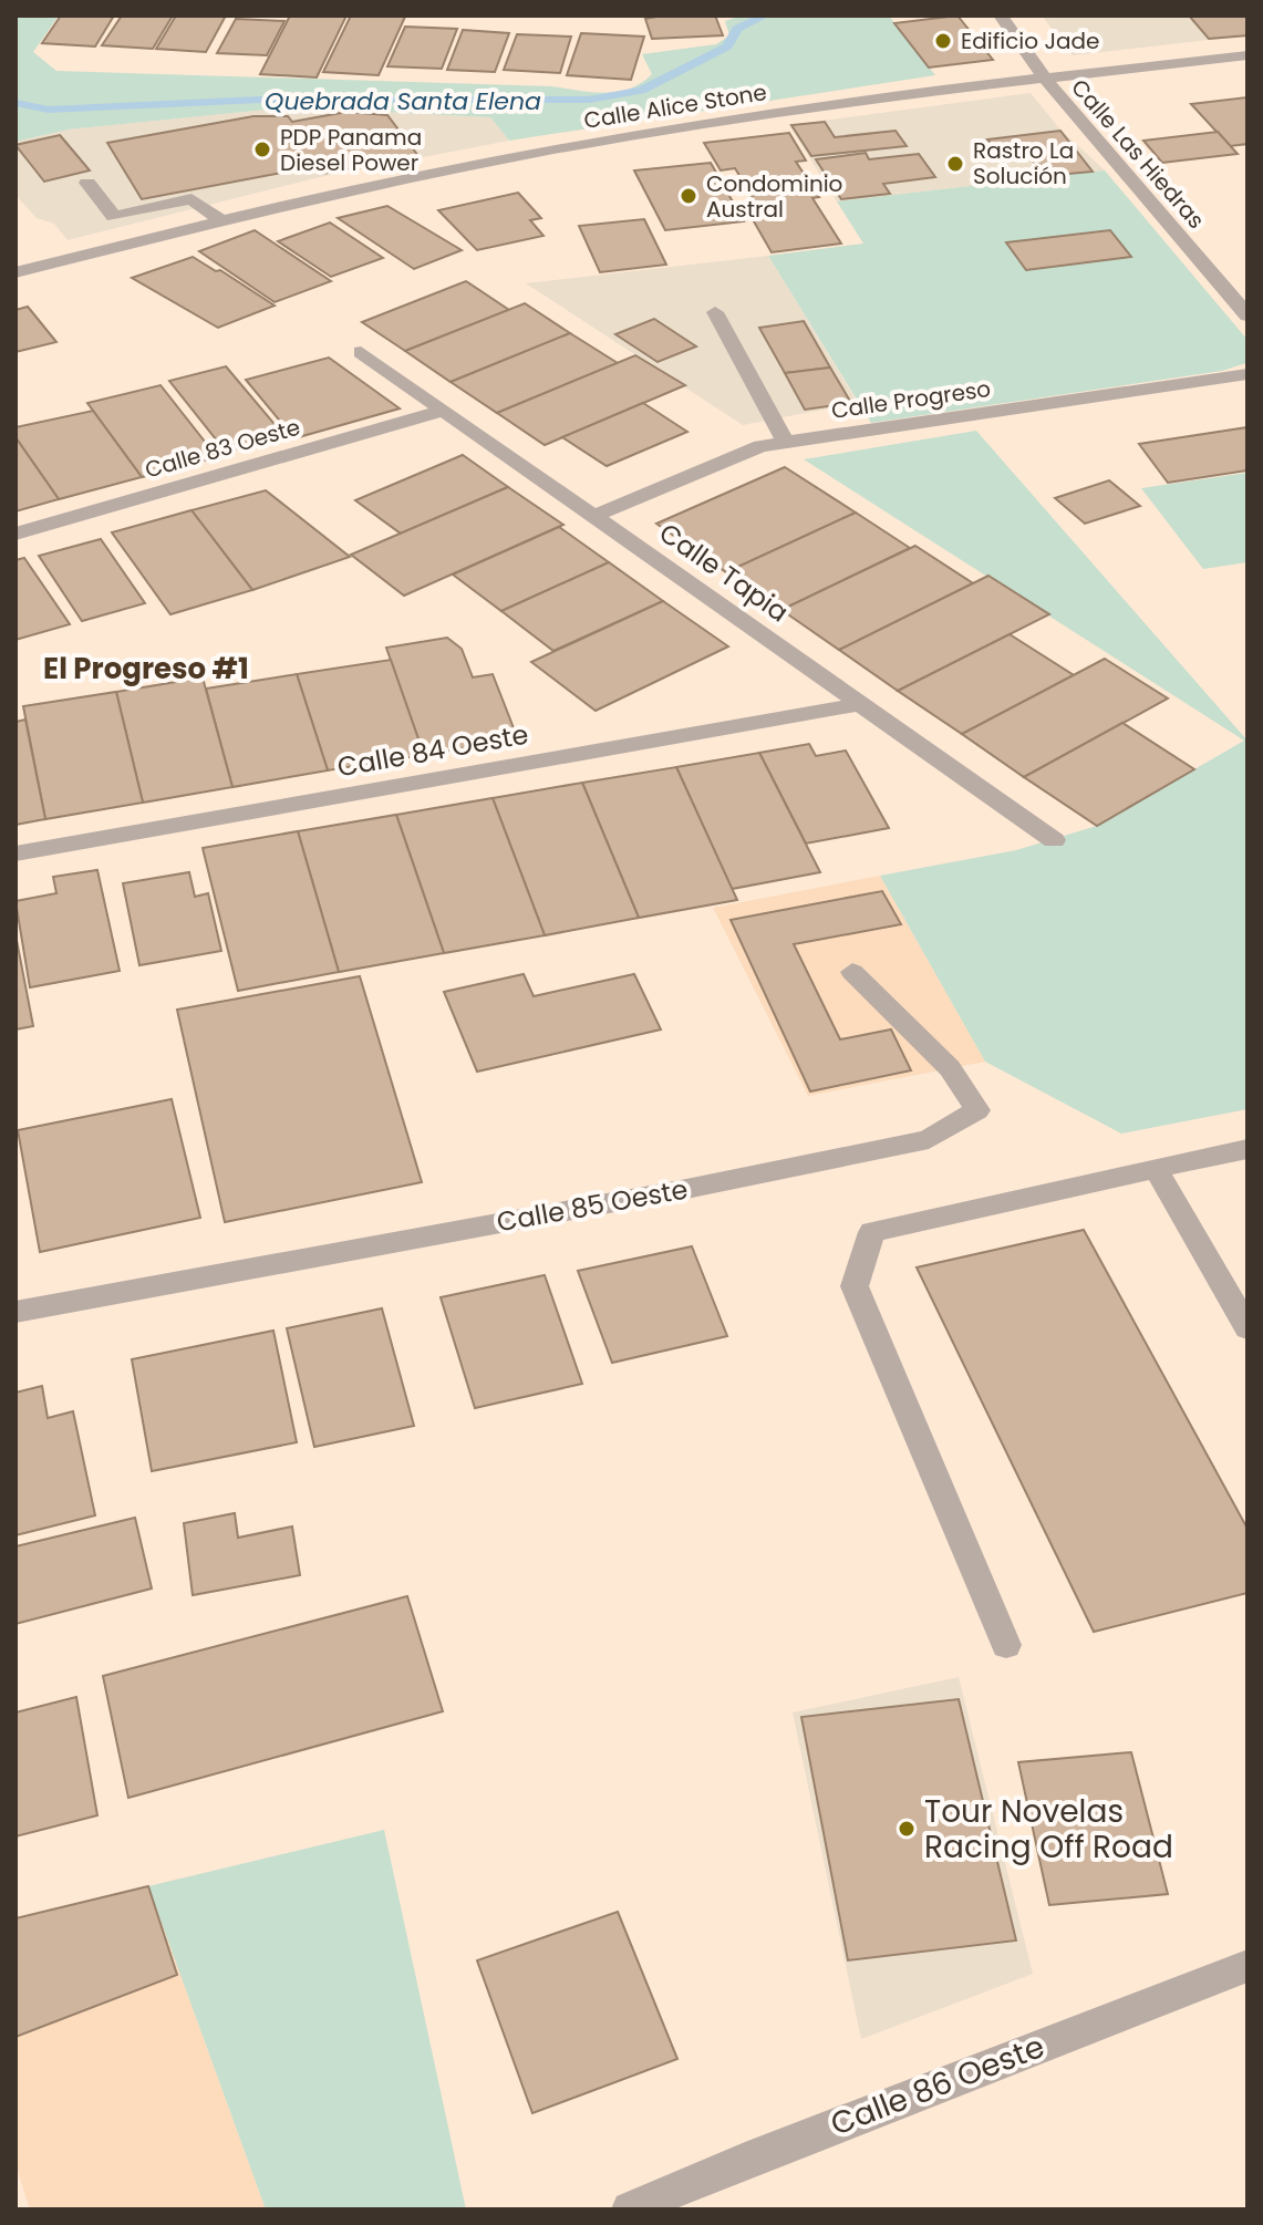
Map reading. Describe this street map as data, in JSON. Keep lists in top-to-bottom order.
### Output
{
  "streets": {
    "street": [
      "Calle Alice Stone",
      "Calle Las Hiedras",
      "Calle Progreso",
      "Calle 83 Oeste",
      "Calle Tapia",
      "Calle 84 Oeste",
      "Calle 85 Oeste",
      "Calle 86 Oeste"
    ]
  },
  "crossings": [
    ["Calle Alice Stone", "Calle Las Hiedras"],
    ["Calle Progreso", "Calle Tapia"],
    ["Calle 83 Oeste", "Calle Tapia"],
    ["Calle Tapia", "Calle 84 Oeste"]
  ],
  "districts": ["El Progreso #1"],
  "water": ["Quebrada Santa Elena"],
  "places": [
    "Edificio Jade",
    "PDP Panama Diesel Power",
    "Rastro La Solución",
    "Condominio Austral",
    "Tour Novelas Racing Off Road"
  ]
}
